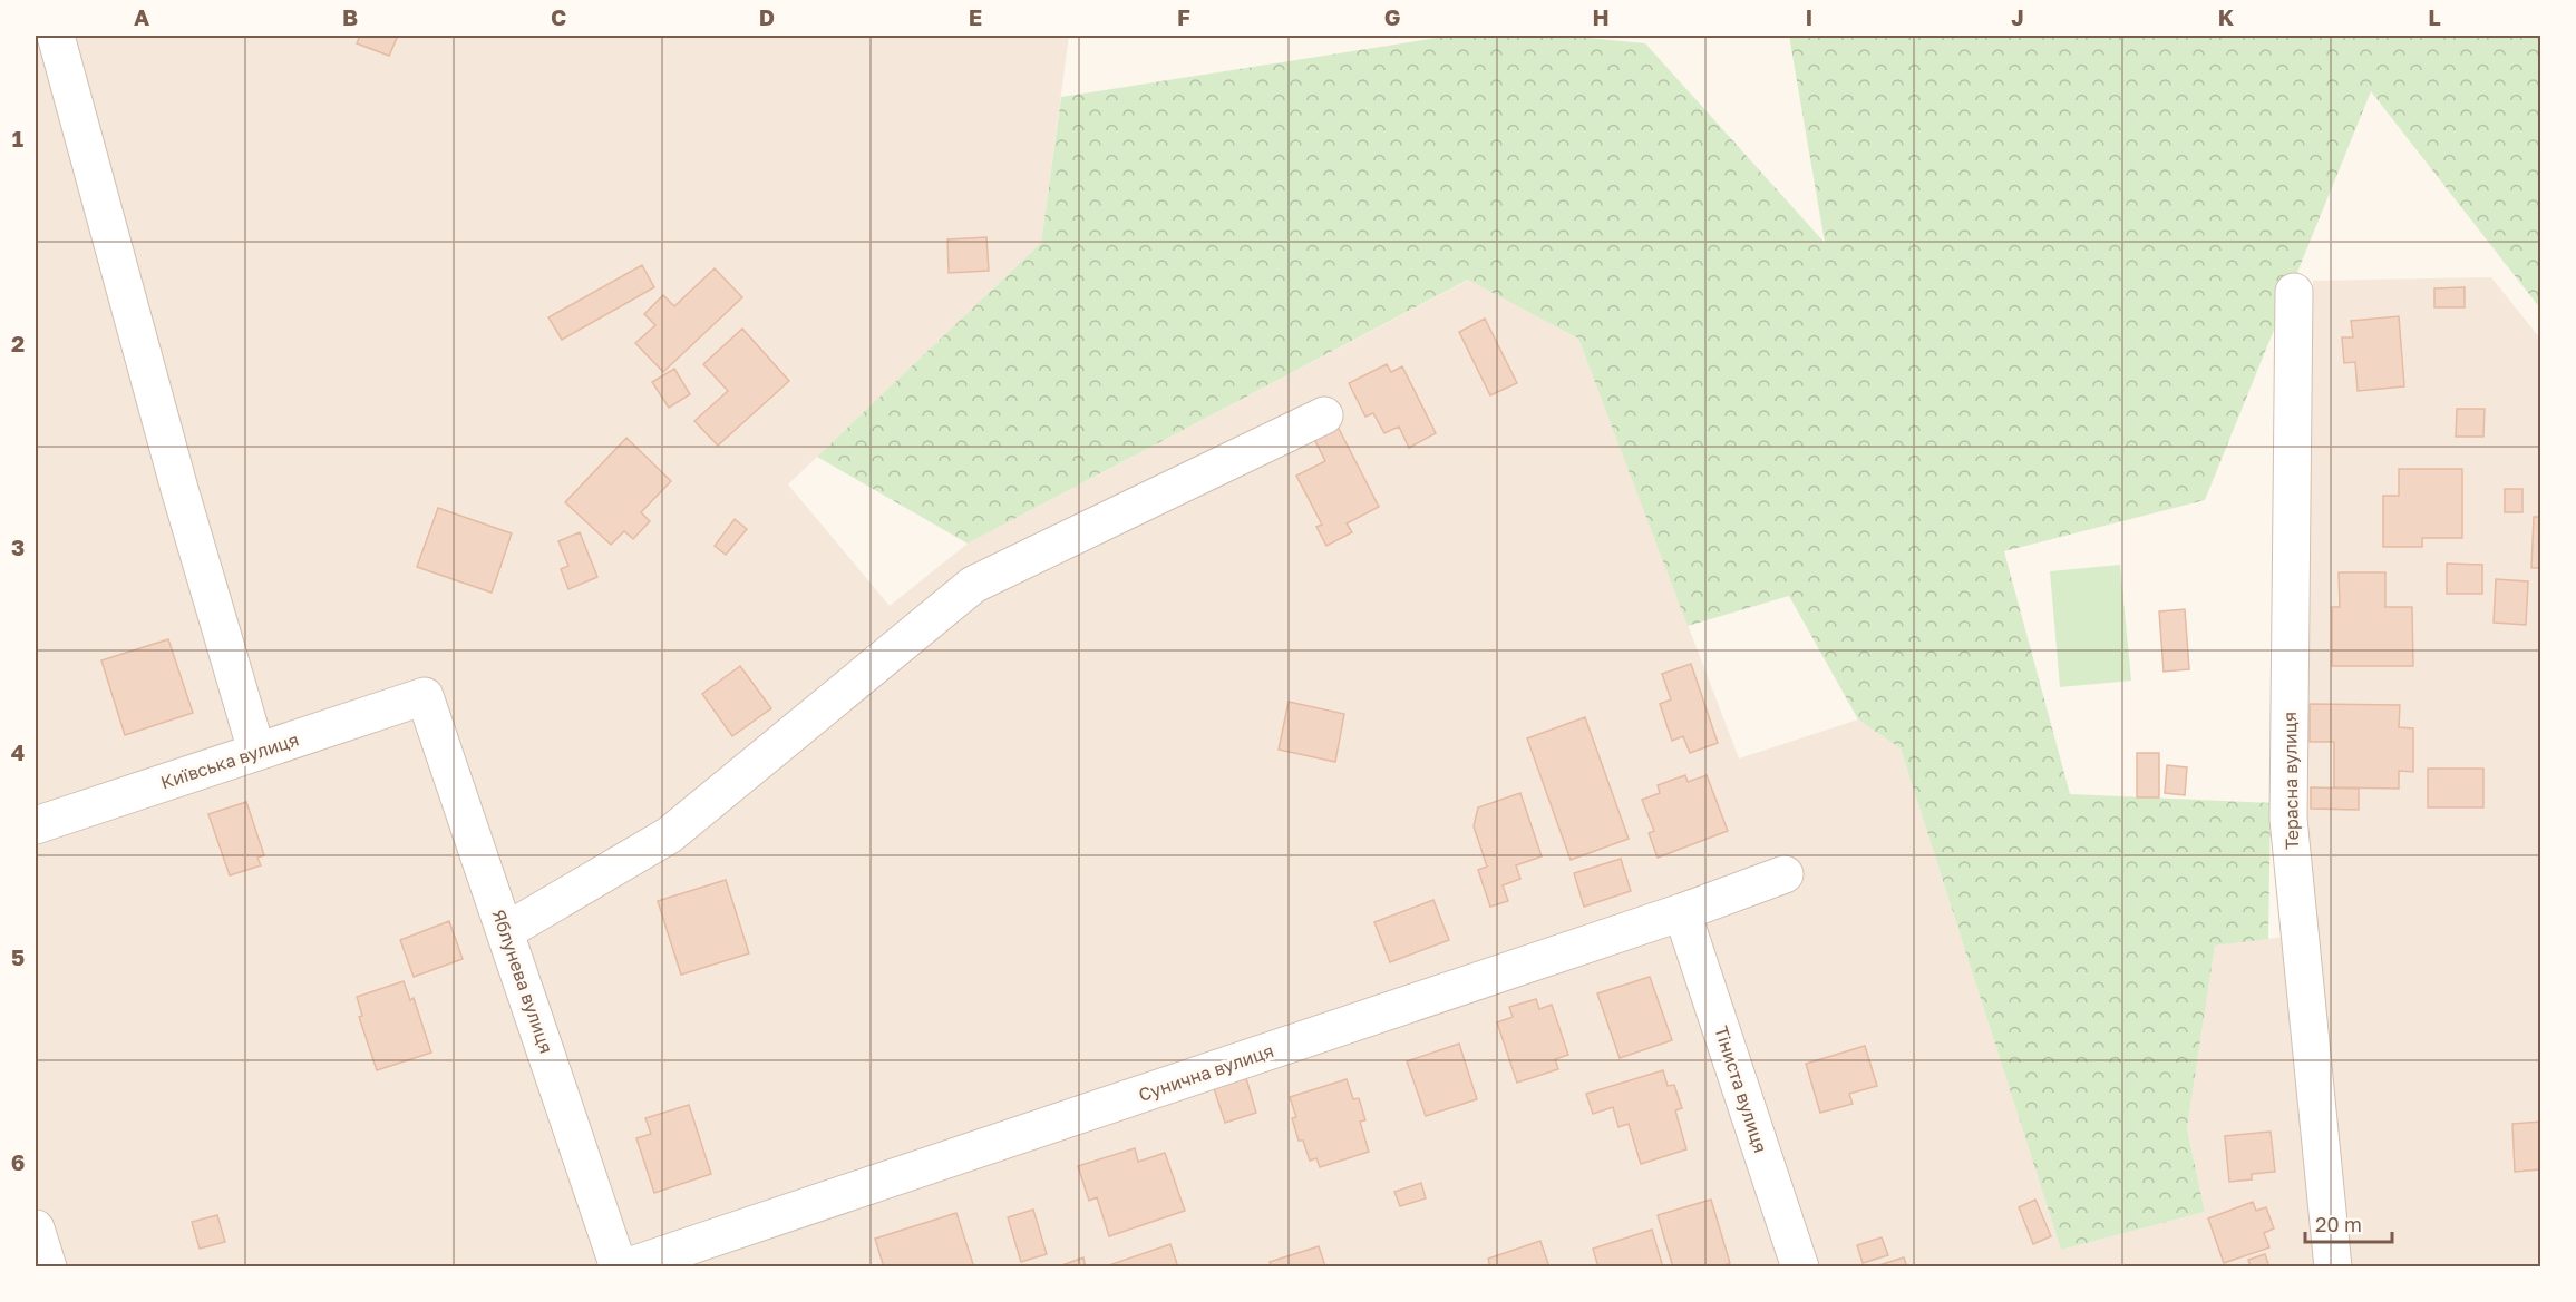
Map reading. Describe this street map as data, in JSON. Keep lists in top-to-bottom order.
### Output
{
  "streets": {
    "street": [
      "Київська вулиця",
      "Терасна вулиця",
      "Яблунева вулиця",
      "Сунична вулиця",
      "Тіниста вулиця"
    ]
  },
  "crossings": [
    ["Київська вулиця", "Яблунева вулиця"],
    ["Сунична вулиця", "Тіниста вулиця"]
  ],
  "scale_bar": "20 m",
  "grid": {
    "columns": [
      "A",
      "B",
      "C",
      "D",
      "E",
      "F",
      "G",
      "H",
      "I",
      "J",
      "K",
      "L"
    ],
    "rows": [
      "1",
      "2",
      "3",
      "4",
      "5",
      "6"
    ]
  }
}
